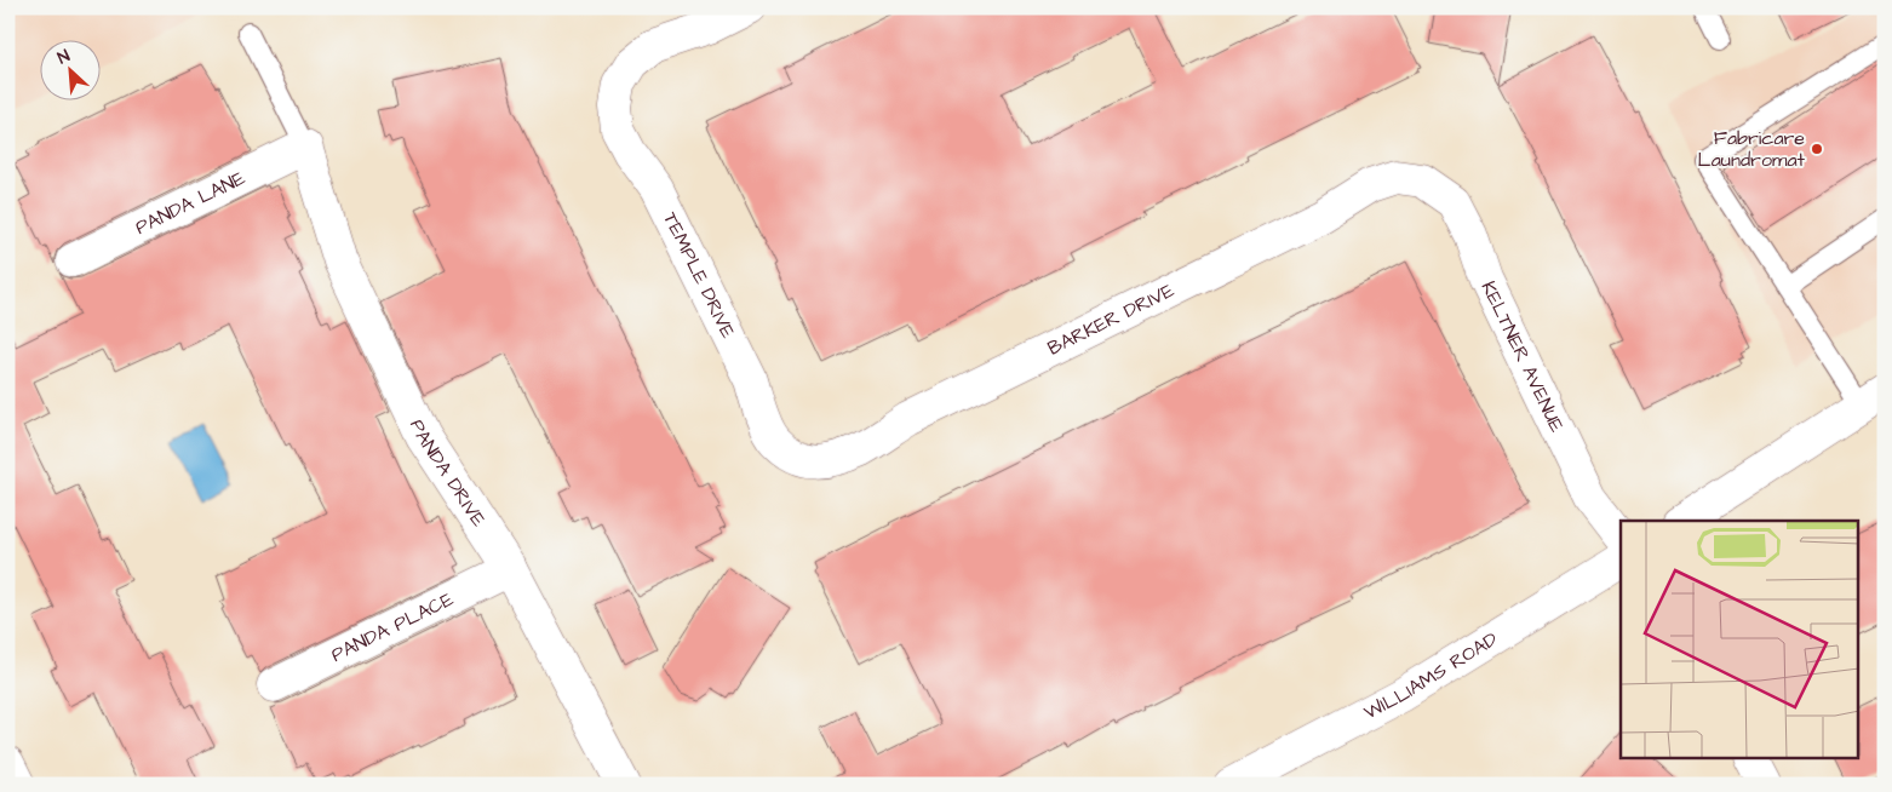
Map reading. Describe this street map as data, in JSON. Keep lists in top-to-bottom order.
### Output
{
  "streets": {
    "street": [
      "PANDA LANE",
      "TEMPLE DRIVE",
      "BARKER DRIVE",
      "KELTNER AVENUE",
      "PANDA DRIVE",
      "PANDA PLACE",
      "WILLIAMS ROAD"
    ]
  },
  "crossings": [
    ["PANDA LANE", "PANDA DRIVE"],
    ["TEMPLE DRIVE", "BARKER DRIVE"],
    ["BARKER DRIVE", "KELTNER AVENUE"],
    ["PANDA DRIVE", "PANDA PLACE"]
  ],
  "places": ["Fabricare Laundromat"],
  "north": "top left"
}
